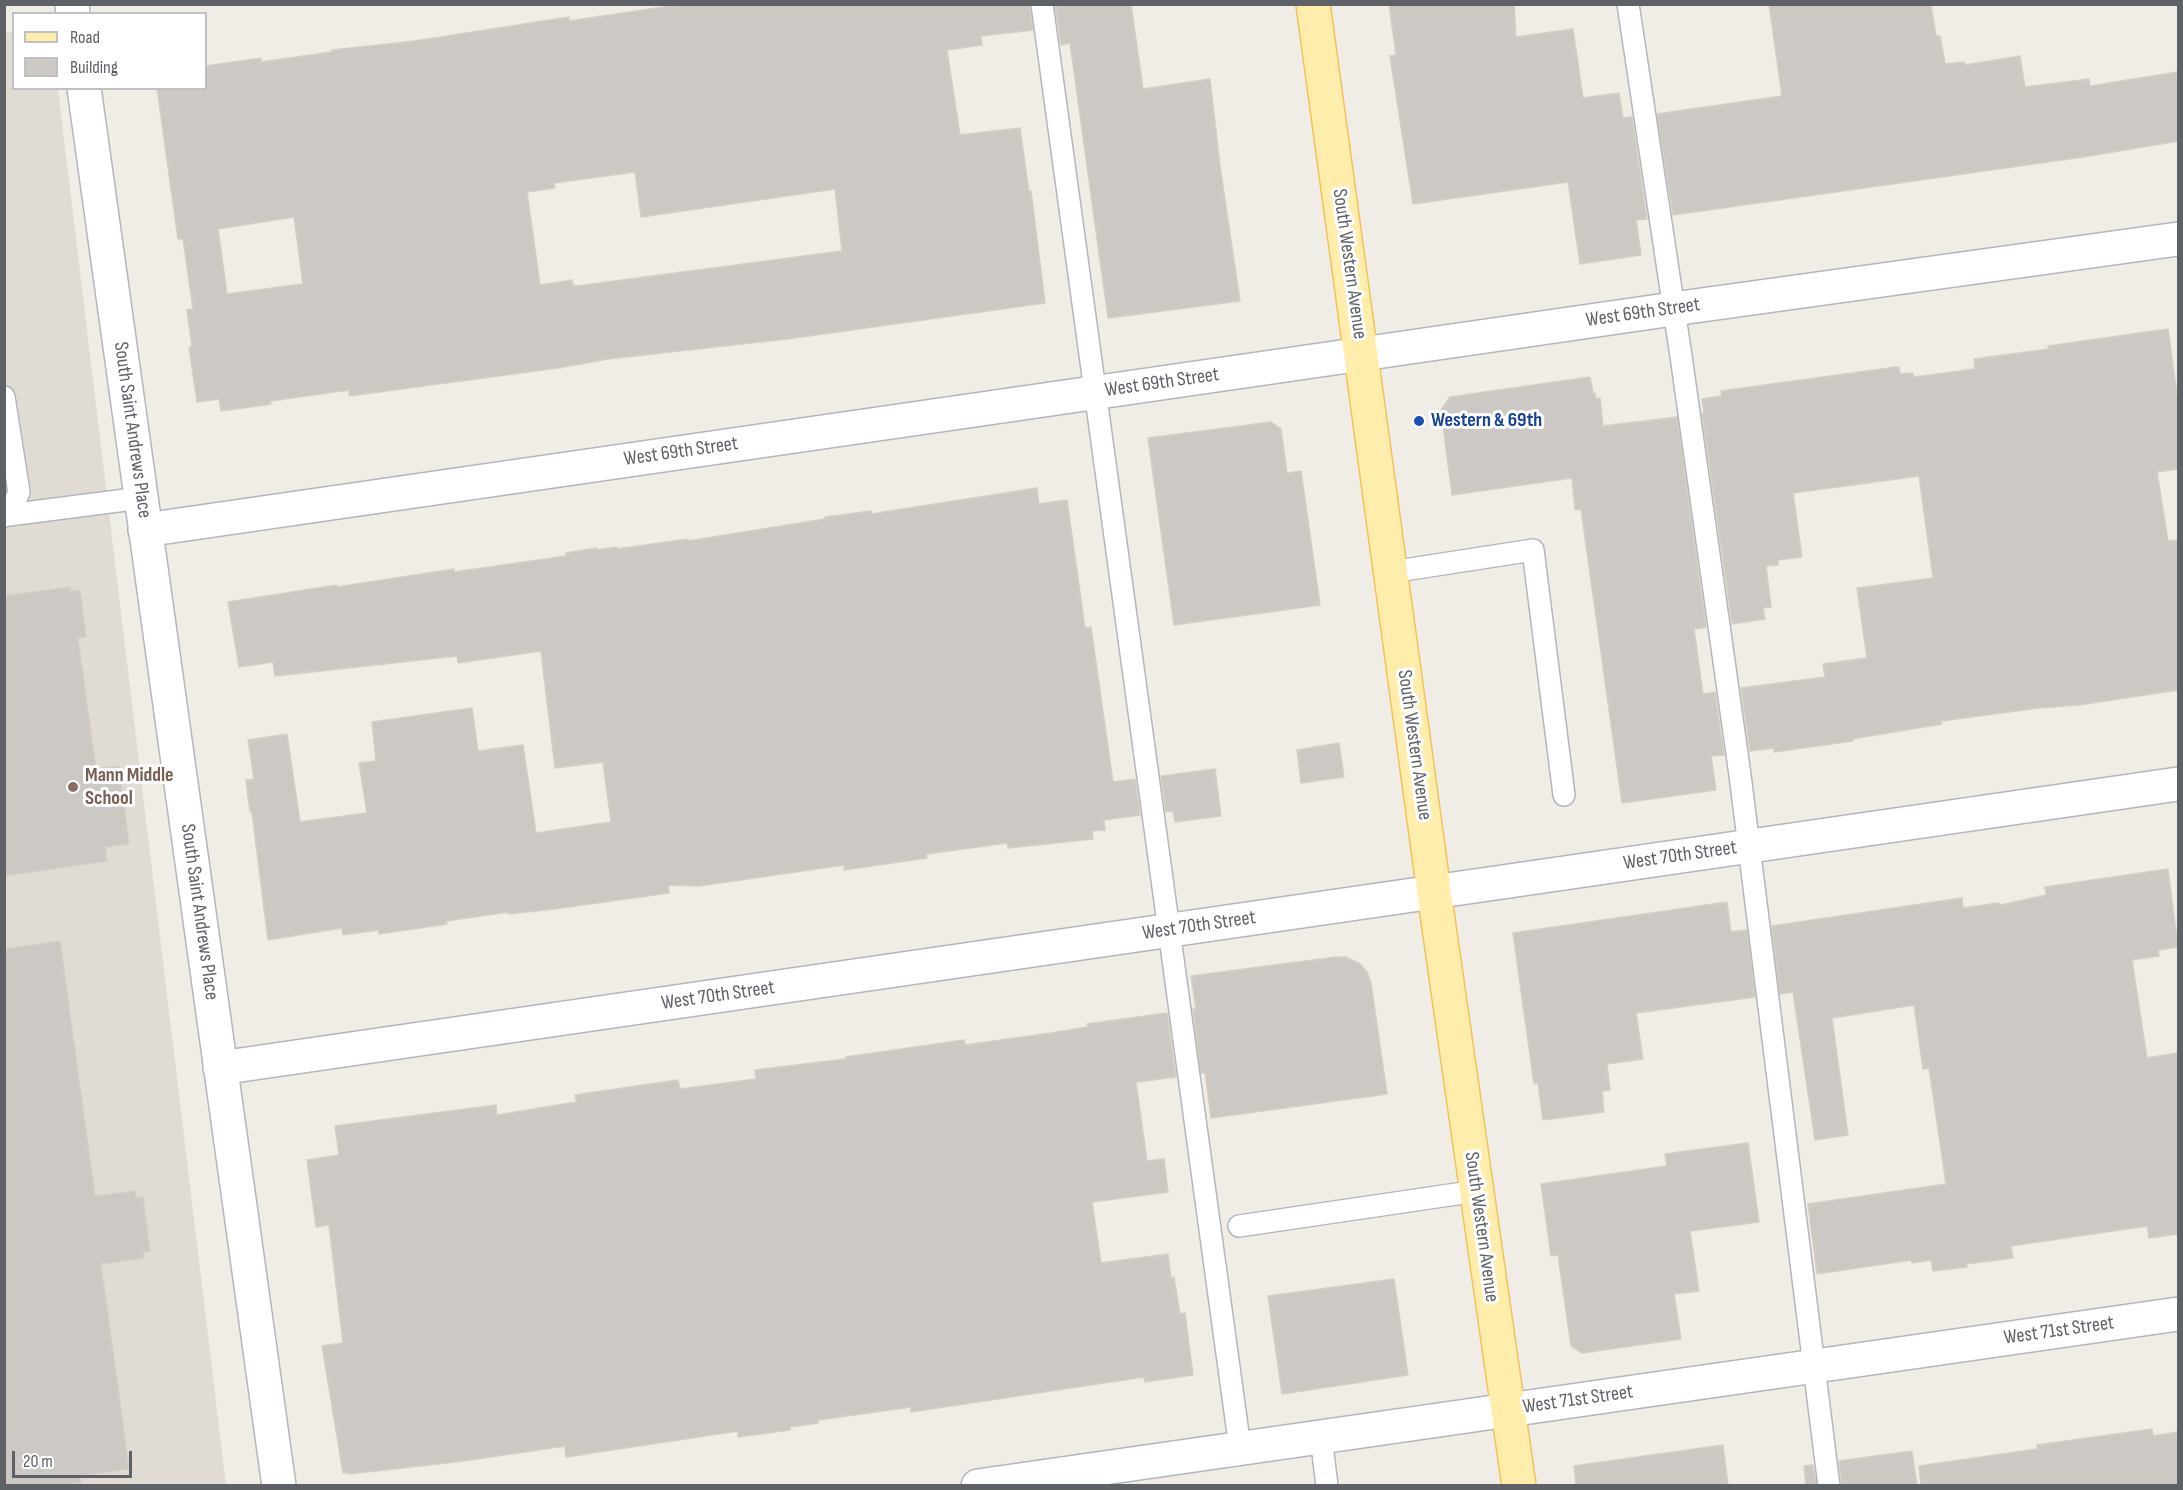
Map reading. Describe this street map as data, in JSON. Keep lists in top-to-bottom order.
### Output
{
  "streets": {
    "main road": ["South Western Avenue"],
    "street": [
      "West 69th Street",
      "South Saint Andrews Place",
      "West 70th Street",
      "West 71st Street"
    ]
  },
  "crossings": [
    ["South Western Avenue", "West 69th Street"],
    ["South Western Avenue", "West 70th Street"],
    ["South Western Avenue", "West 71st Street"],
    ["West 69th Street", "South Saint Andrews Place"],
    ["South Saint Andrews Place", "West 70th Street"]
  ],
  "places": ["Western & 69th", "Mann Middle School"],
  "legend": ["Road", "Building"],
  "scale_bar": "20 m"
}
